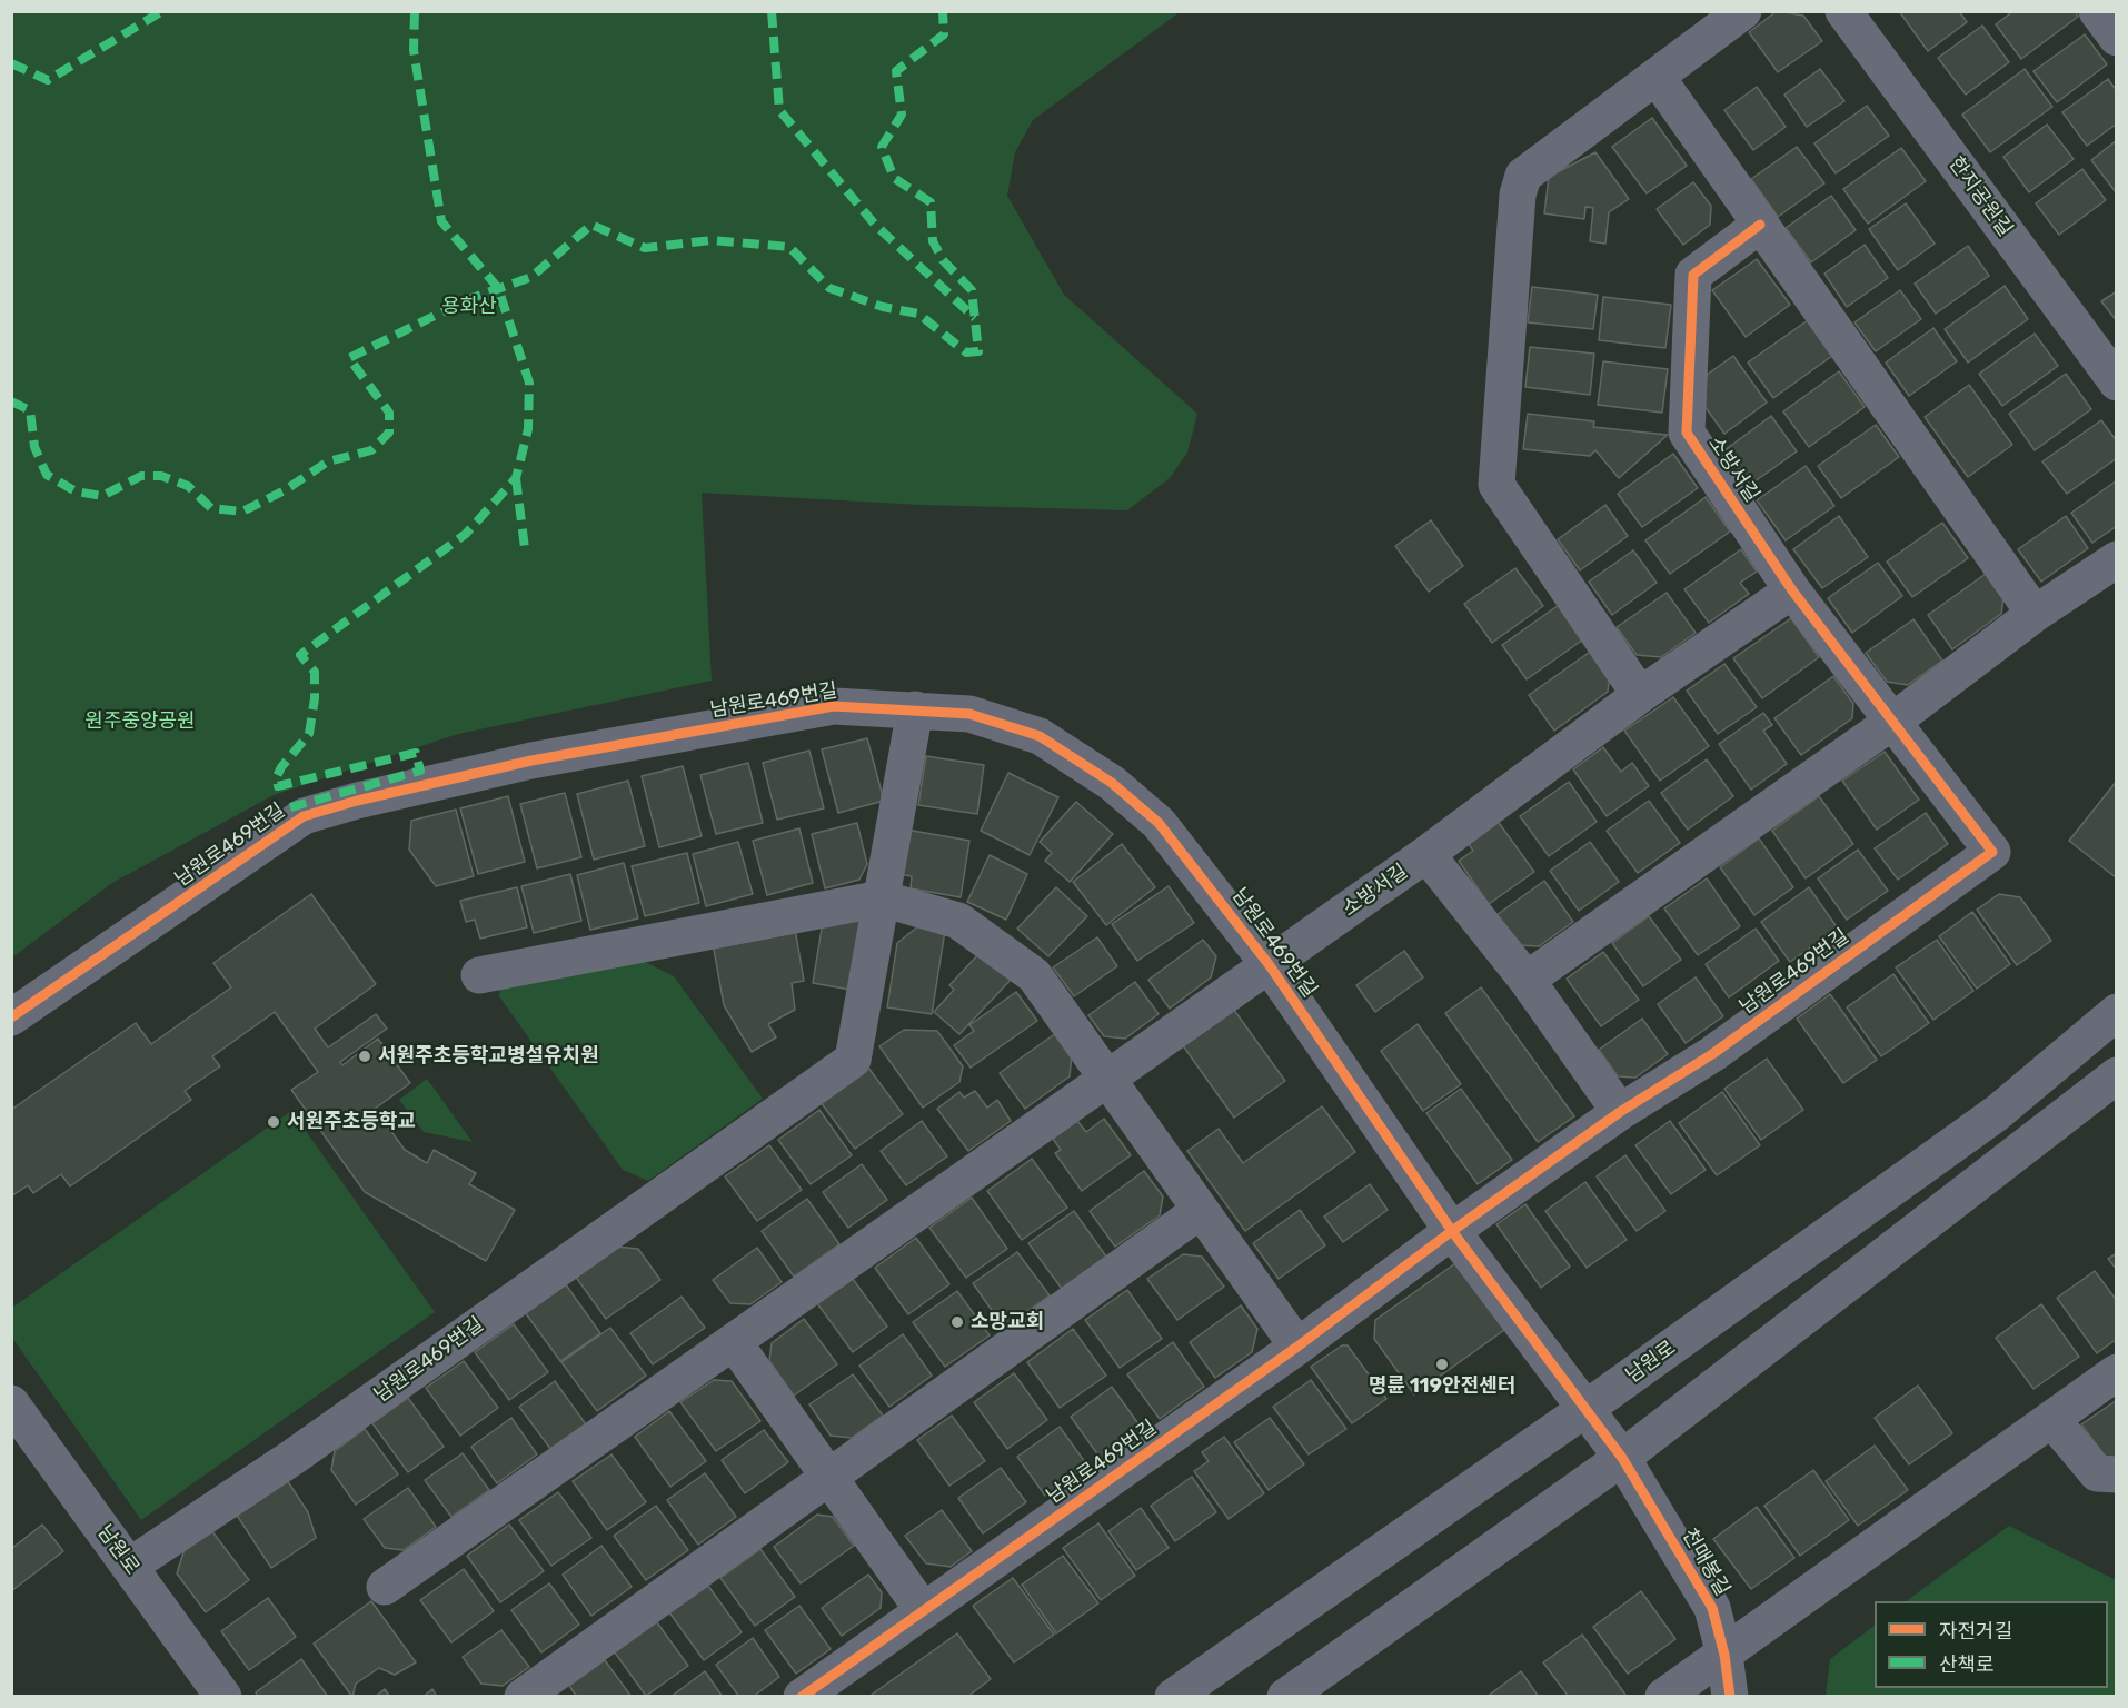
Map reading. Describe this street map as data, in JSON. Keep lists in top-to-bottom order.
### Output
{
  "streets": {
    "street": [
      "한지공원길",
      "소방서길",
      "남원로469번길",
      "남원로",
      "천매봉길"
    ]
  },
  "crossings": [
    ["소방서길", "남원로469번길"],
    ["남원로469번길", "남원로"],
    ["남원로469번길", "천매봉길"]
  ],
  "parks": ["용화산", "원주중앙공원"],
  "places": [
    "서원주초등학교병설유치원",
    "서원주초등학교",
    "소망교회",
    "명륜 119안전센터"
  ],
  "legend": ["자전거길", "산책로"]
}
